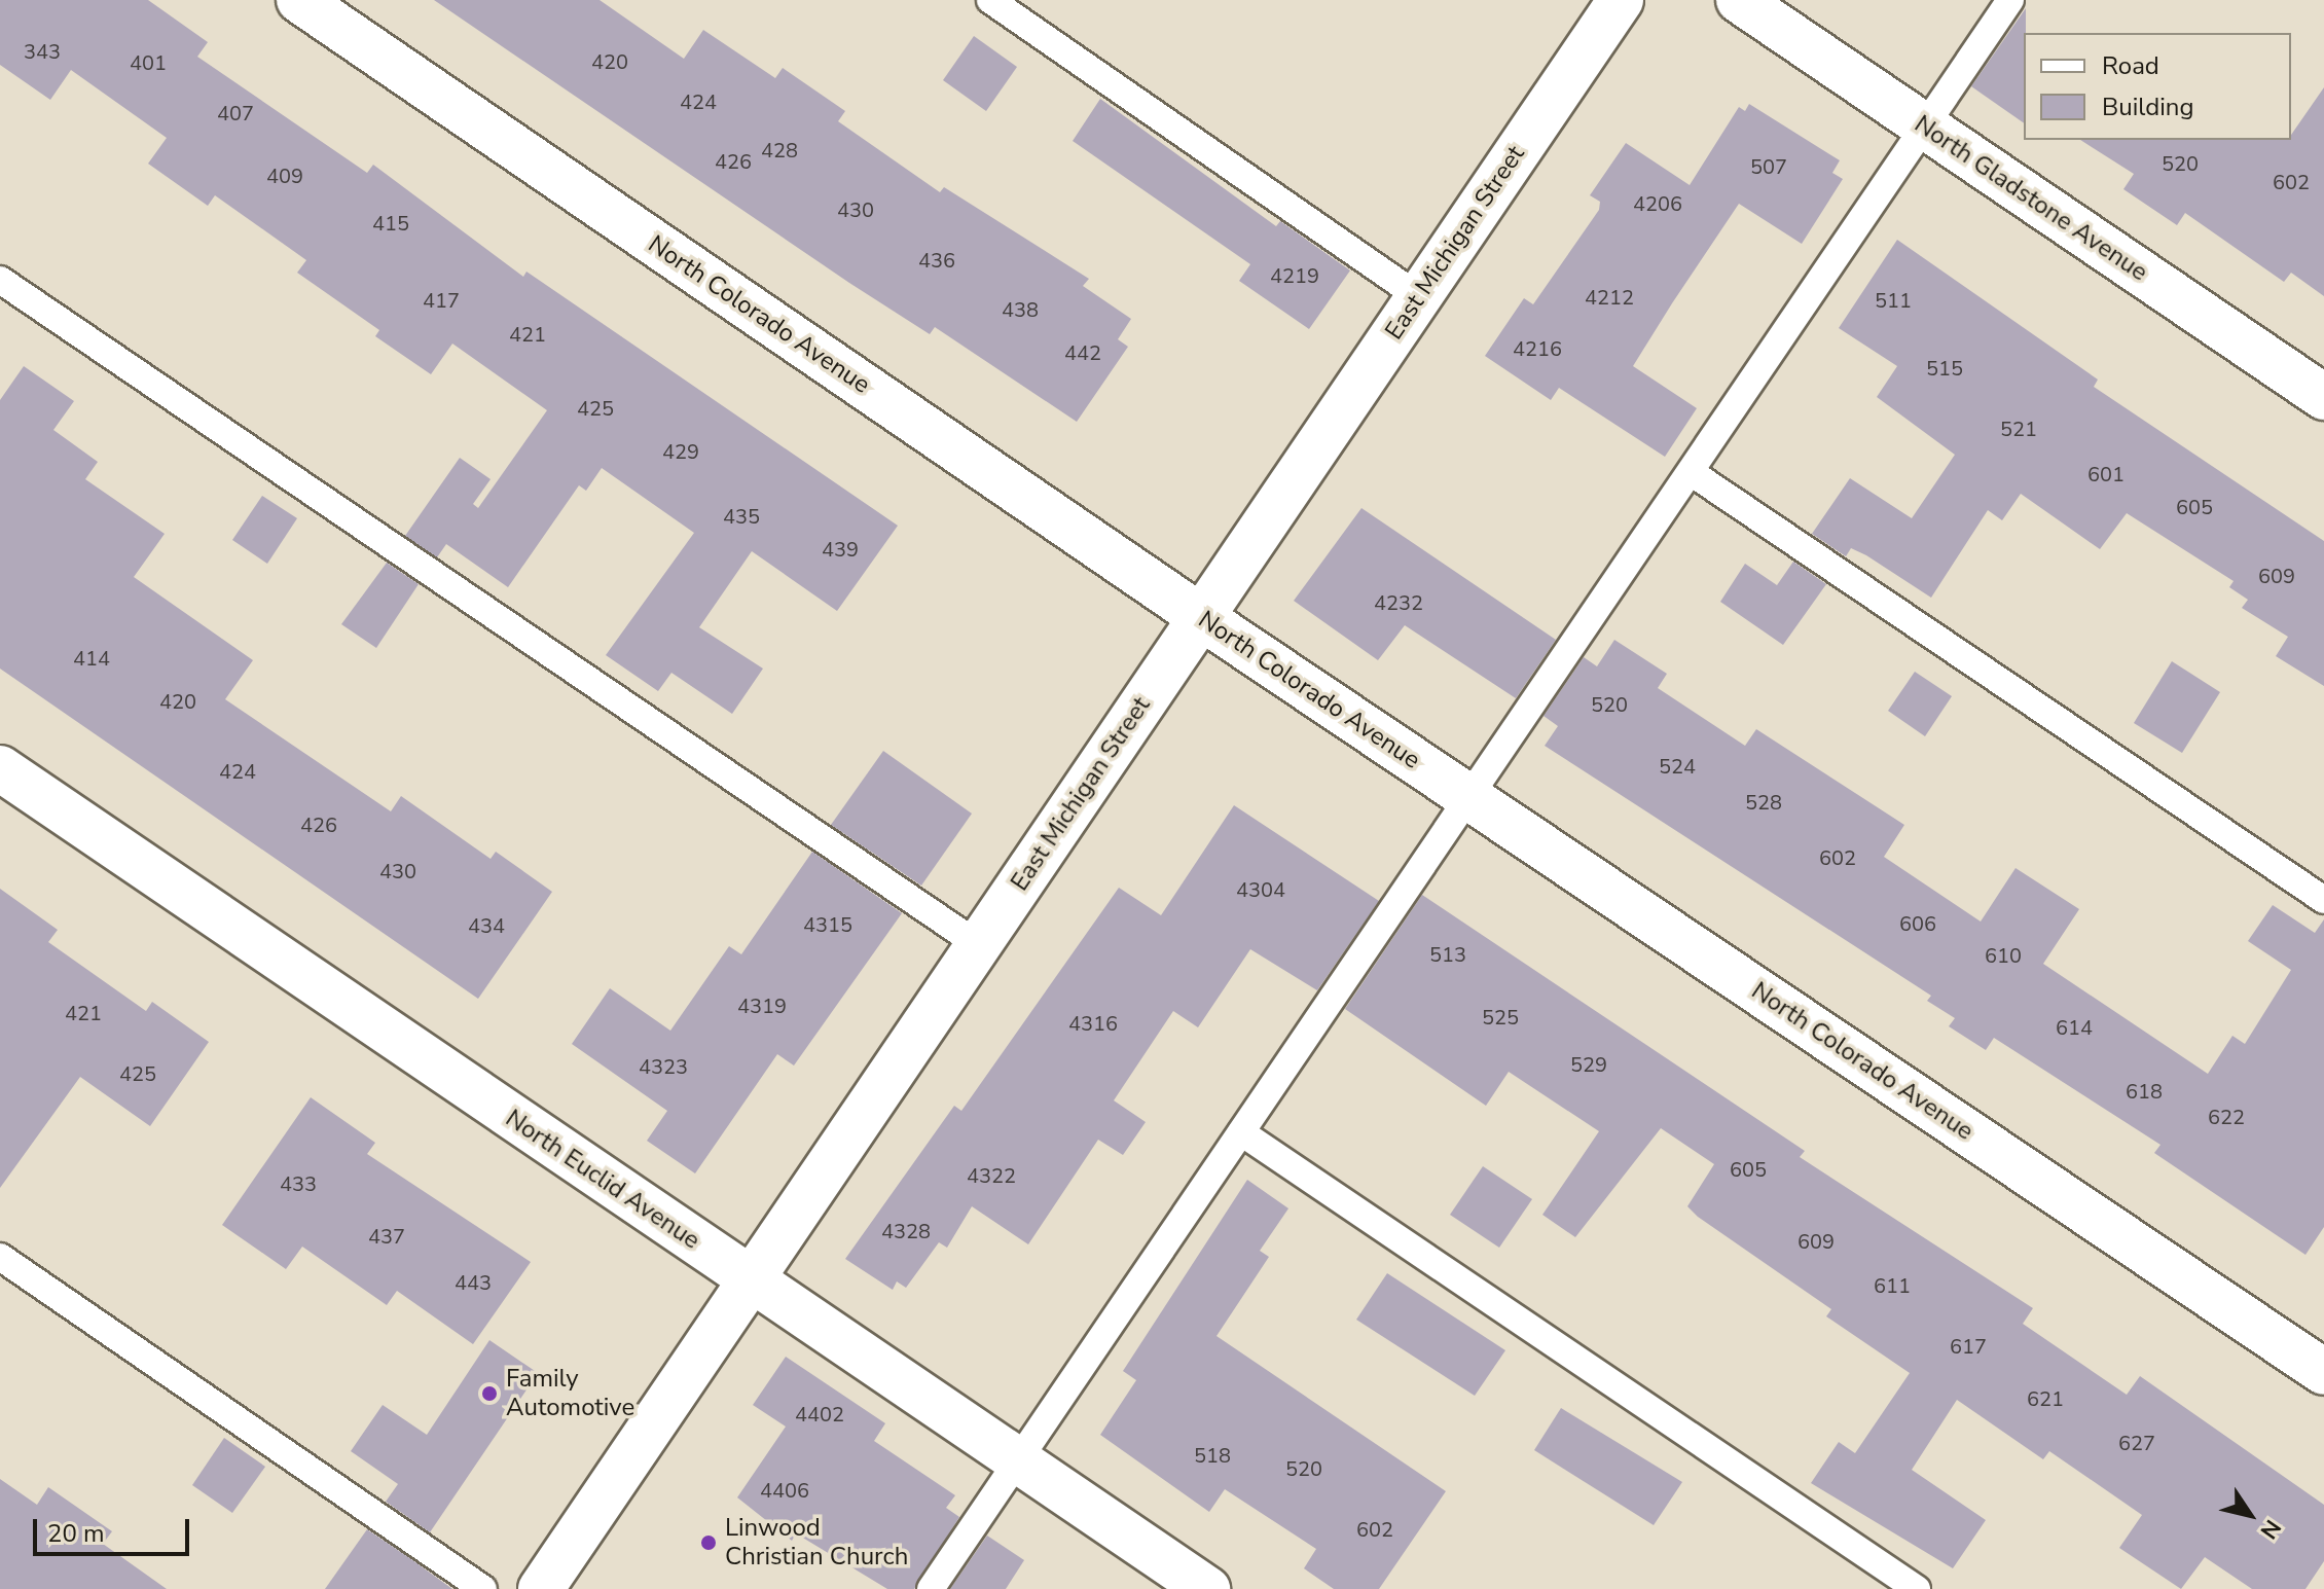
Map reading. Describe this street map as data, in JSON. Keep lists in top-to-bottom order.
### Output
{
  "streets": {
    "street": [
      "North Gladstone Avenue",
      "East Michigan Street",
      "North Colorado Avenue",
      "North Euclid Avenue"
    ]
  },
  "crossings": [
    ["East Michigan Street", "North Colorado Avenue"],
    ["East Michigan Street", "North Euclid Avenue"]
  ],
  "places": ["Family Automotive", "Linwood Christian Church"],
  "house_numbers": [
    "343",
    "420",
    "401",
    "424",
    "407",
    "428",
    "426",
    "520",
    "507",
    "409",
    "602",
    "4206",
    "430",
    "415",
    "436",
    "4219",
    "4212",
    "417",
    "511",
    "438",
    "421",
    "4216",
    "442",
    "515",
    "425",
    "521",
    "429",
    "601",
    "605",
    "435",
    "439",
    "609",
    "4232",
    "414",
    "420",
    "520",
    "524",
    "424",
    "528",
    "426",
    "602",
    "430",
    "4304",
    "606",
    "4315",
    "434",
    "513",
    "610",
    "4319",
    "421",
    "525",
    "4316",
    "614",
    "529",
    "4323",
    "425",
    "618",
    "622",
    "605",
    "4322",
    "433",
    "4328",
    "437",
    "609",
    "443",
    "611",
    "617",
    "621",
    "4402",
    "627",
    "518",
    "520",
    "4406",
    "602"
  ],
  "legend": ["Road", "Building"],
  "scale_bar": "20 m",
  "north": "bottom right"
}
